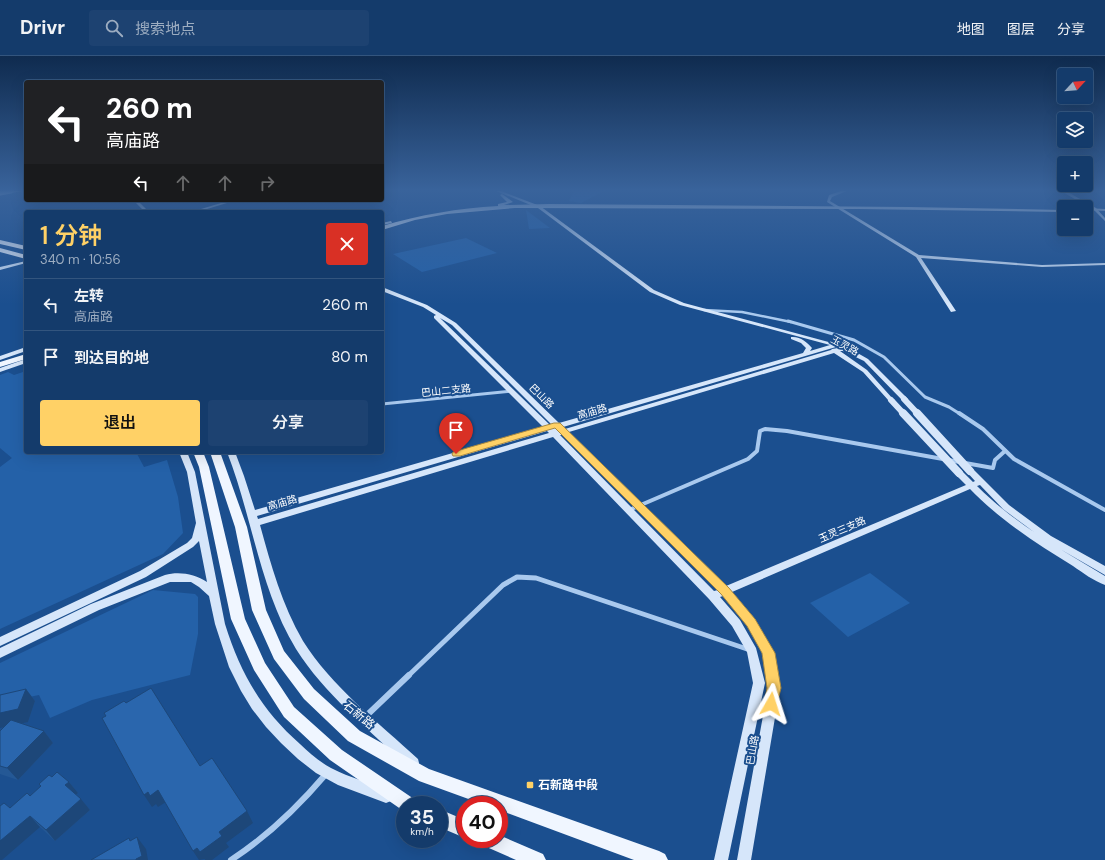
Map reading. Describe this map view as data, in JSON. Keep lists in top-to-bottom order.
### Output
{
  "streets": {
    "main road": ["石新路"],
    "street": [
      "玉灵路",
      "巴山二支路",
      "巴山路",
      "高庙路",
      "玉灵三支路"
    ]
  },
  "crossings": [
    ["玉灵路", "高庙路"],
    ["玉灵路", "玉灵三支路"],
    ["巴山二支路", "巴山路"],
    ["巴山路", "高庙路"],
    ["巴山路", "玉灵三支路"]
  ],
  "places": {
    "transit": ["石新路中段"]
  },
  "north": "top right",
  "page": {
    "header": "Drivr",
    "search": "搜索地点",
    "nav": ["地图", "图层", "分享"],
    "map_buttons": ["+", "−"],
    "turn": ["260 m", "高庙路"],
    "heading": ["1 分钟", "340 m · 10:56"],
    "list": [
      {
        "name": "左转",
        "note": "高庙路",
        "value": "260 m"
      },
      {
        "name": "到达目的地",
        "value": "80 m"
      }
    ],
    "buttons": ["退出", "分享"],
    "speed": "35 km/h",
    "limit": "40"
  }
}
